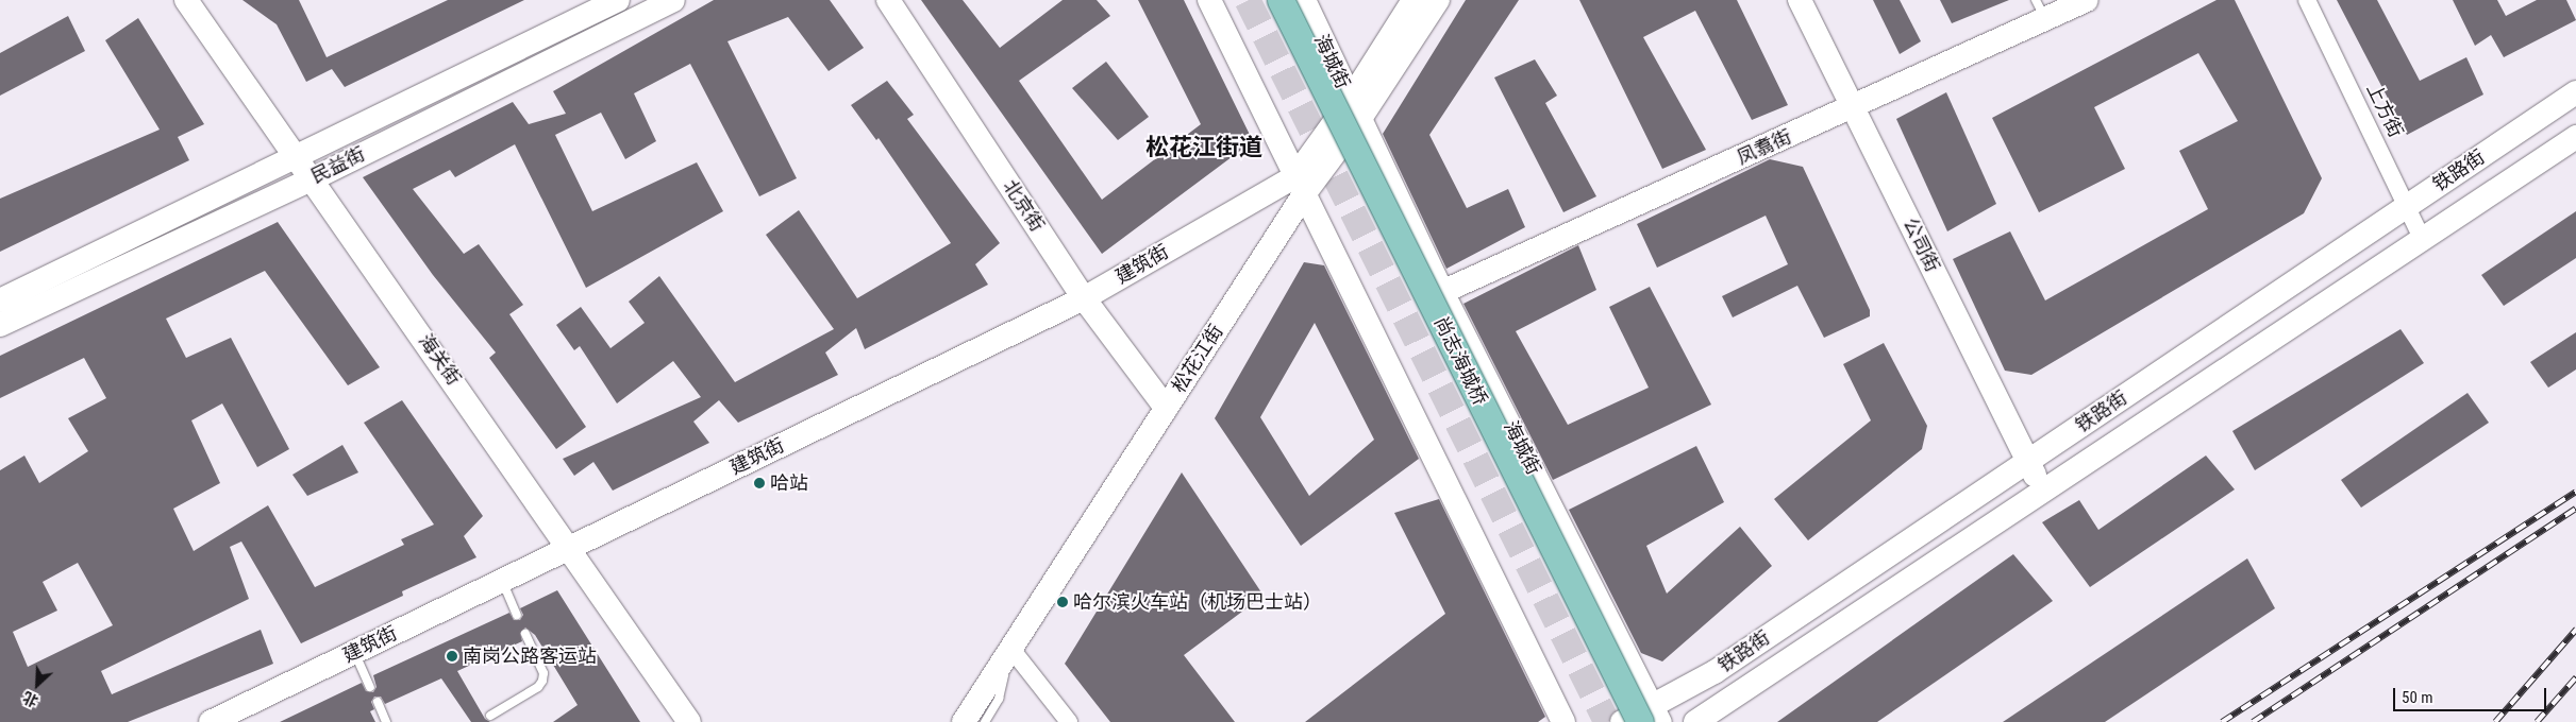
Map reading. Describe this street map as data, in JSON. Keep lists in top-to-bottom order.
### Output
{
  "streets": {
    "main road": [
      "海城街",
      "凤翥街",
      "民益街",
      "铁路街",
      "北京街",
      "公司街",
      "建筑街",
      "松花江街",
      "海关街",
      "尚志海城桥"
    ],
    "street": ["上方街"]
  },
  "crossings": [
    ["海城街", "凤翥街"],
    ["海城街", "铁路街"],
    ["海城街", "松花江街"],
    ["海城街", "尚志海城桥"],
    ["上方街", "铁路街"],
    ["凤翥街", "公司街"],
    ["民益街", "海关街"],
    ["铁路街", "公司街"],
    ["铁路街", "尚志海城桥"],
    ["北京街", "建筑街"],
    ["北京街", "松花江街"],
    ["建筑街", "松花江街"],
    ["建筑街", "海关街"]
  ],
  "districts": ["松花江街道"],
  "places": ["哈站", "哈尔滨火车站（机场巴士站）", "南岗公路客运站"],
  "scale_bar": "50 m",
  "north": "bottom left"
}
